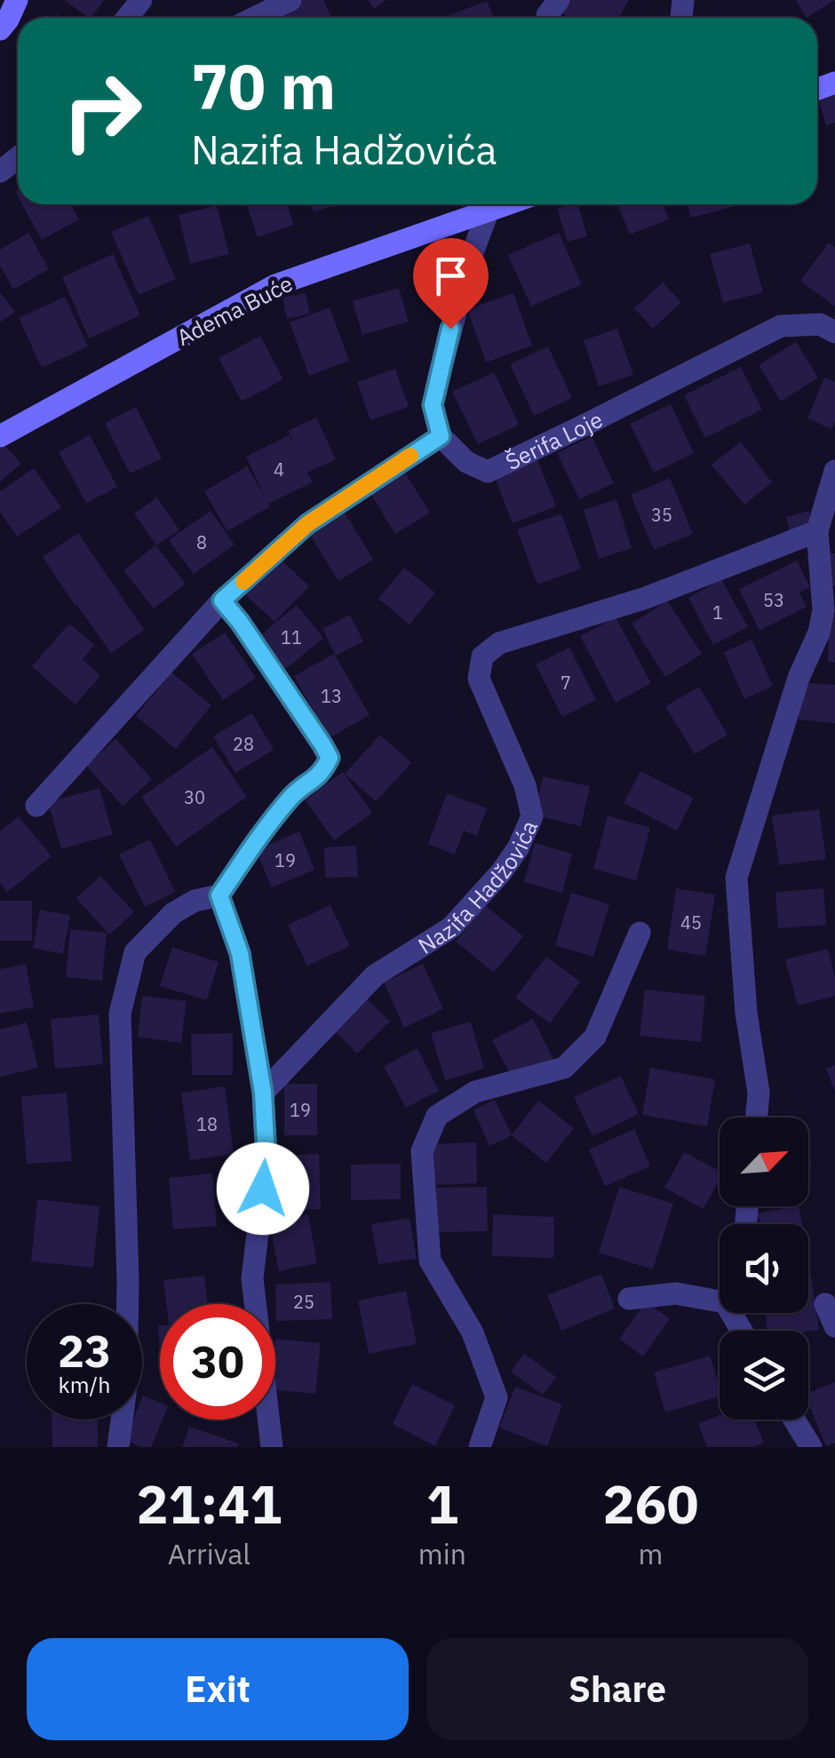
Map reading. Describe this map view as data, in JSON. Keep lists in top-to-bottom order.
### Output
{
  "streets": {
    "street": ["Adema Buće", "Šerifa Loje", "Nazifa Hadžovića"]
  },
  "house_numbers": [
    "4",
    "35",
    "8",
    "53",
    "1",
    "11",
    "7",
    "13",
    "28",
    "30",
    "19",
    "45",
    "19",
    "18",
    "25"
  ],
  "north": "top right",
  "page": {
    "turn": ["70 m", "Nazifa Hadžovića"],
    "speed": "23 km/h",
    "limit": "30",
    "eta": [
      "21:41",
      "Arrival",
      "1",
      "min",
      "260",
      "m"
    ],
    "buttons": ["Exit", "Share"]
  }
}
